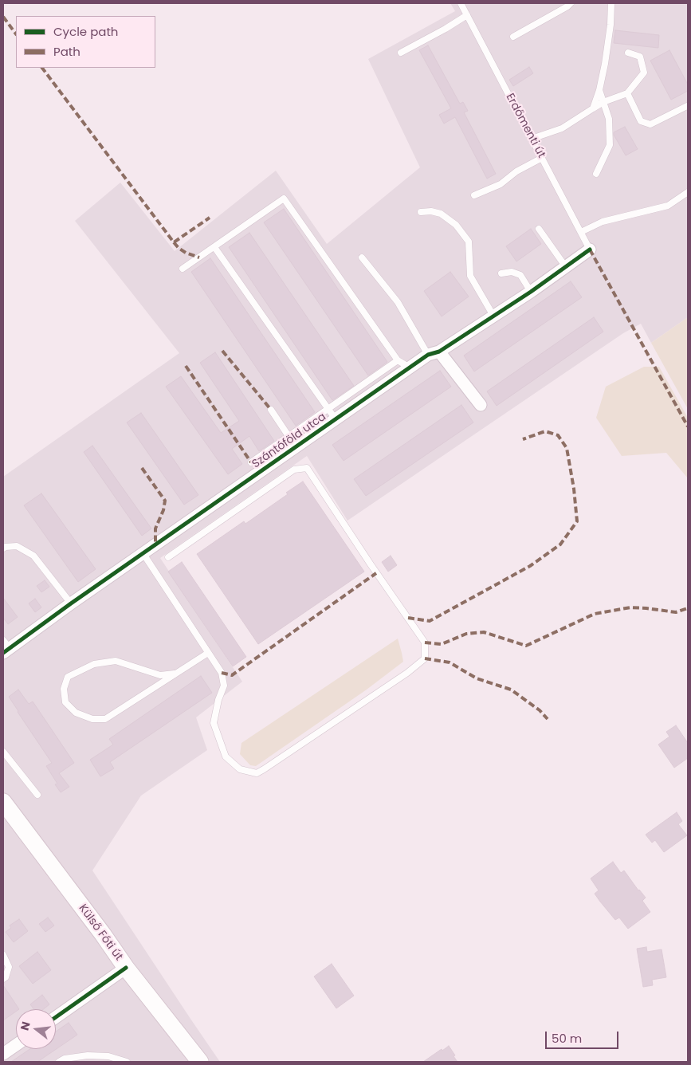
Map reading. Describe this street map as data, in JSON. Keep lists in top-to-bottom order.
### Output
{
  "streets": {
    "main road": ["Külső Fóti út"],
    "street": ["Szántóföld utca"],
    "lane": ["Erdőmenti út"]
  },
  "crossings": [
    ["Erdőmenti út", "Szántóföld utca"]
  ],
  "legend": ["Cycle path", "Path"],
  "scale_bar": "50 m",
  "north": "left"
}
